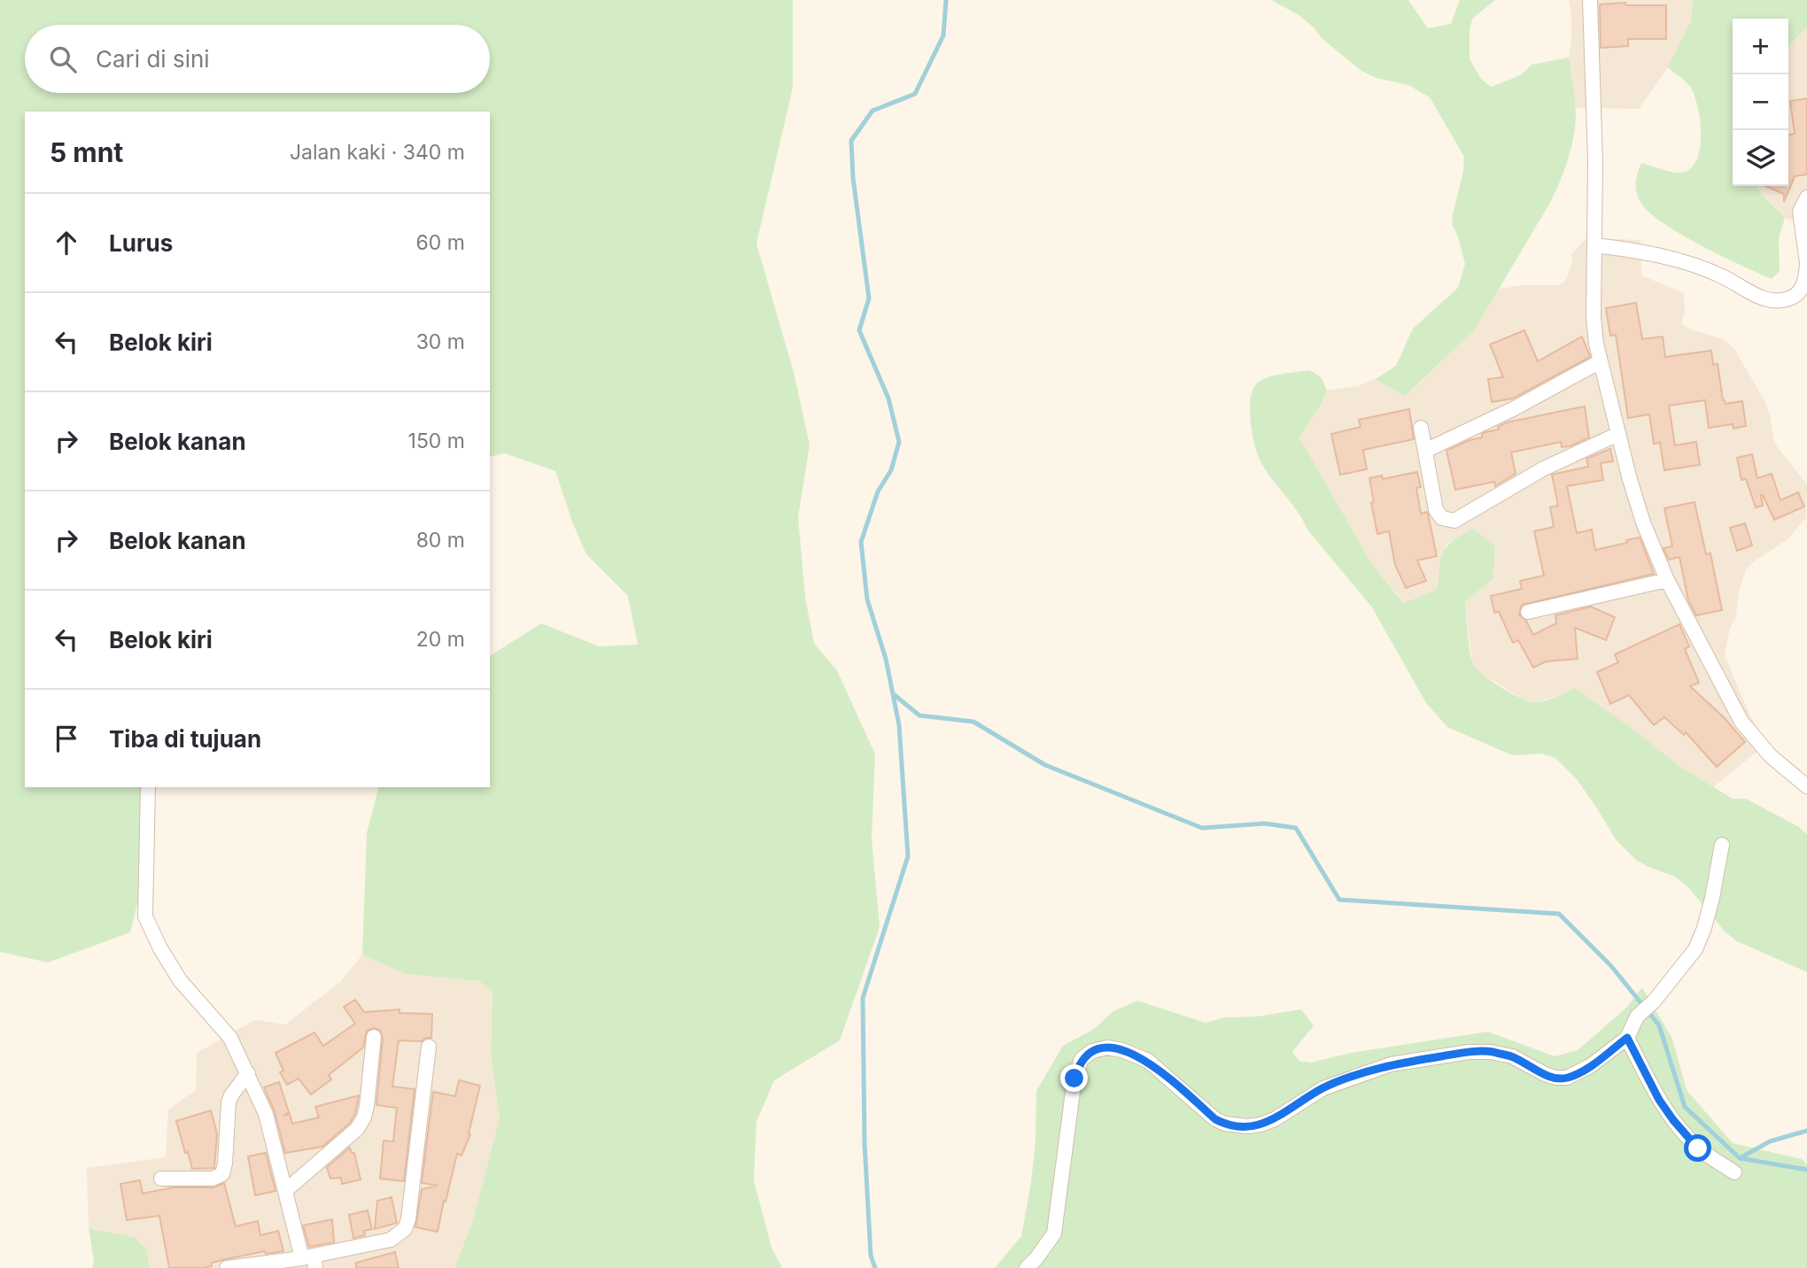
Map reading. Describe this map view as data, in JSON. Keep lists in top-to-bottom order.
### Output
{
  "page": {
    "map_buttons": ["+", "−"],
    "search": "Cari di sini",
    "heading": ["5 mnt", "Jalan kaki · 340 m"],
    "list": [
      ["Lurus", "60 m"],
      ["Belok kiri", "30 m"],
      ["Belok kanan", "150 m"],
      ["Belok kanan", "80 m"],
      ["Belok kiri", "20 m"],
      "Tiba di tujuan"
    ]
  }
}
